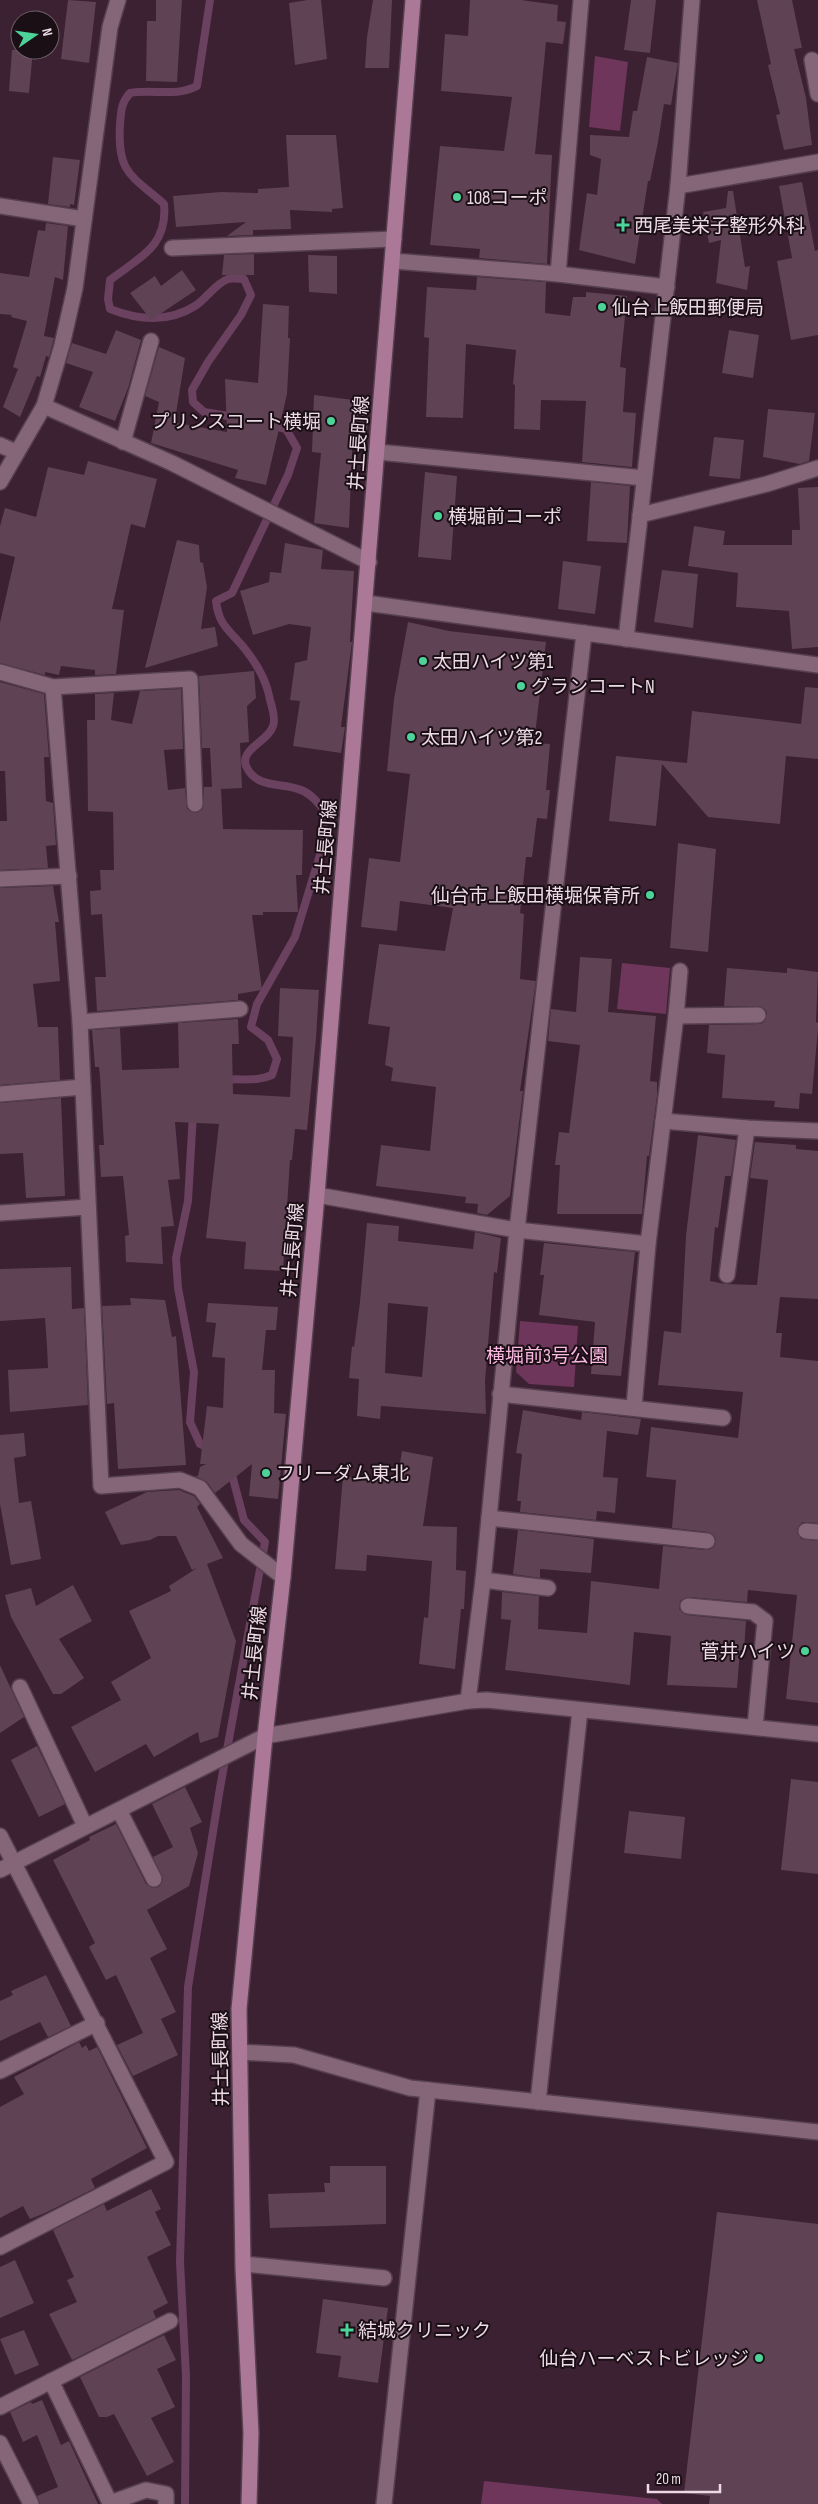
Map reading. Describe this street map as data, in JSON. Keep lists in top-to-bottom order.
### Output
{
  "streets": {
    "main road": ["井土長町線"]
  },
  "parks": ["横堀前3号公園"],
  "places": {
    "other": [
      "108コーポ",
      "仙台上飯田郵便局",
      "プリンスコート横堀",
      "横堀前コーポ",
      "太田ハイツ第1",
      "グランコートN",
      "太田ハイツ第2",
      "仙台市上飯田横堀保育所",
      "フリーダム東北",
      "菅井ハイツ",
      "仙台ハーベストビレッジ"
    ],
    "health": ["西尾美栄子整形外科", "結城クリニック"]
  },
  "scale_bar": "20 m",
  "north": "right"
}
